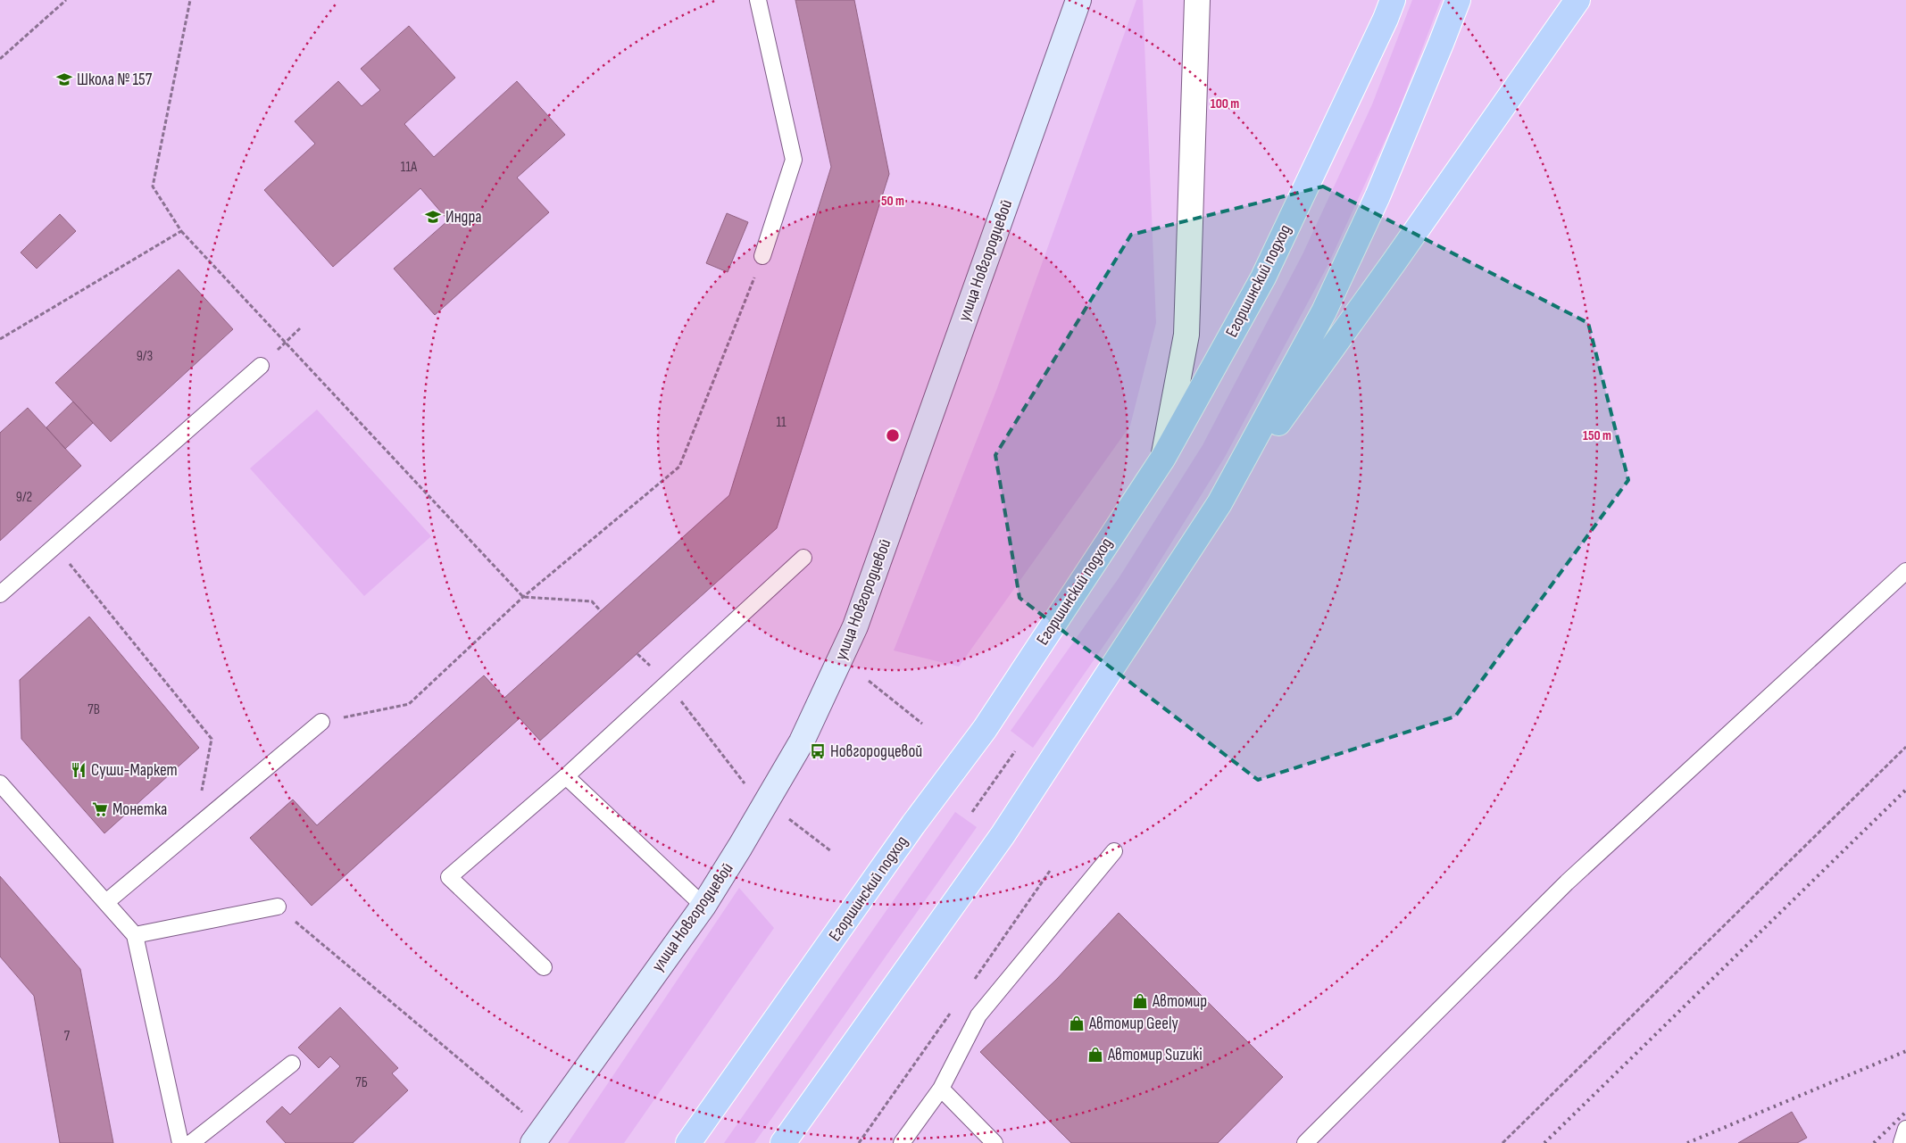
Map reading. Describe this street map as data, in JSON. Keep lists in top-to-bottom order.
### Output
{
  "streets": {
    "main road": ["Егоршинский подход"],
    "street": ["улица Новгородцевой"]
  },
  "places": {
    "school or university": ["Школа № 157", "Индра"],
    "bus stop": ["Новгородцевой"],
    "restaurant": ["Суши-Маркет"],
    "supermarket": ["Монетка"],
    "shop": ["Автомир", "Автомир Geely", "Автомир Suzuki"]
  },
  "house_numbers": [
    "11А",
    "9/3",
    "11",
    "9/2",
    "7В",
    "7",
    "7Б"
  ],
  "rings": ["100 m", "50 m", "150 m"]
}
